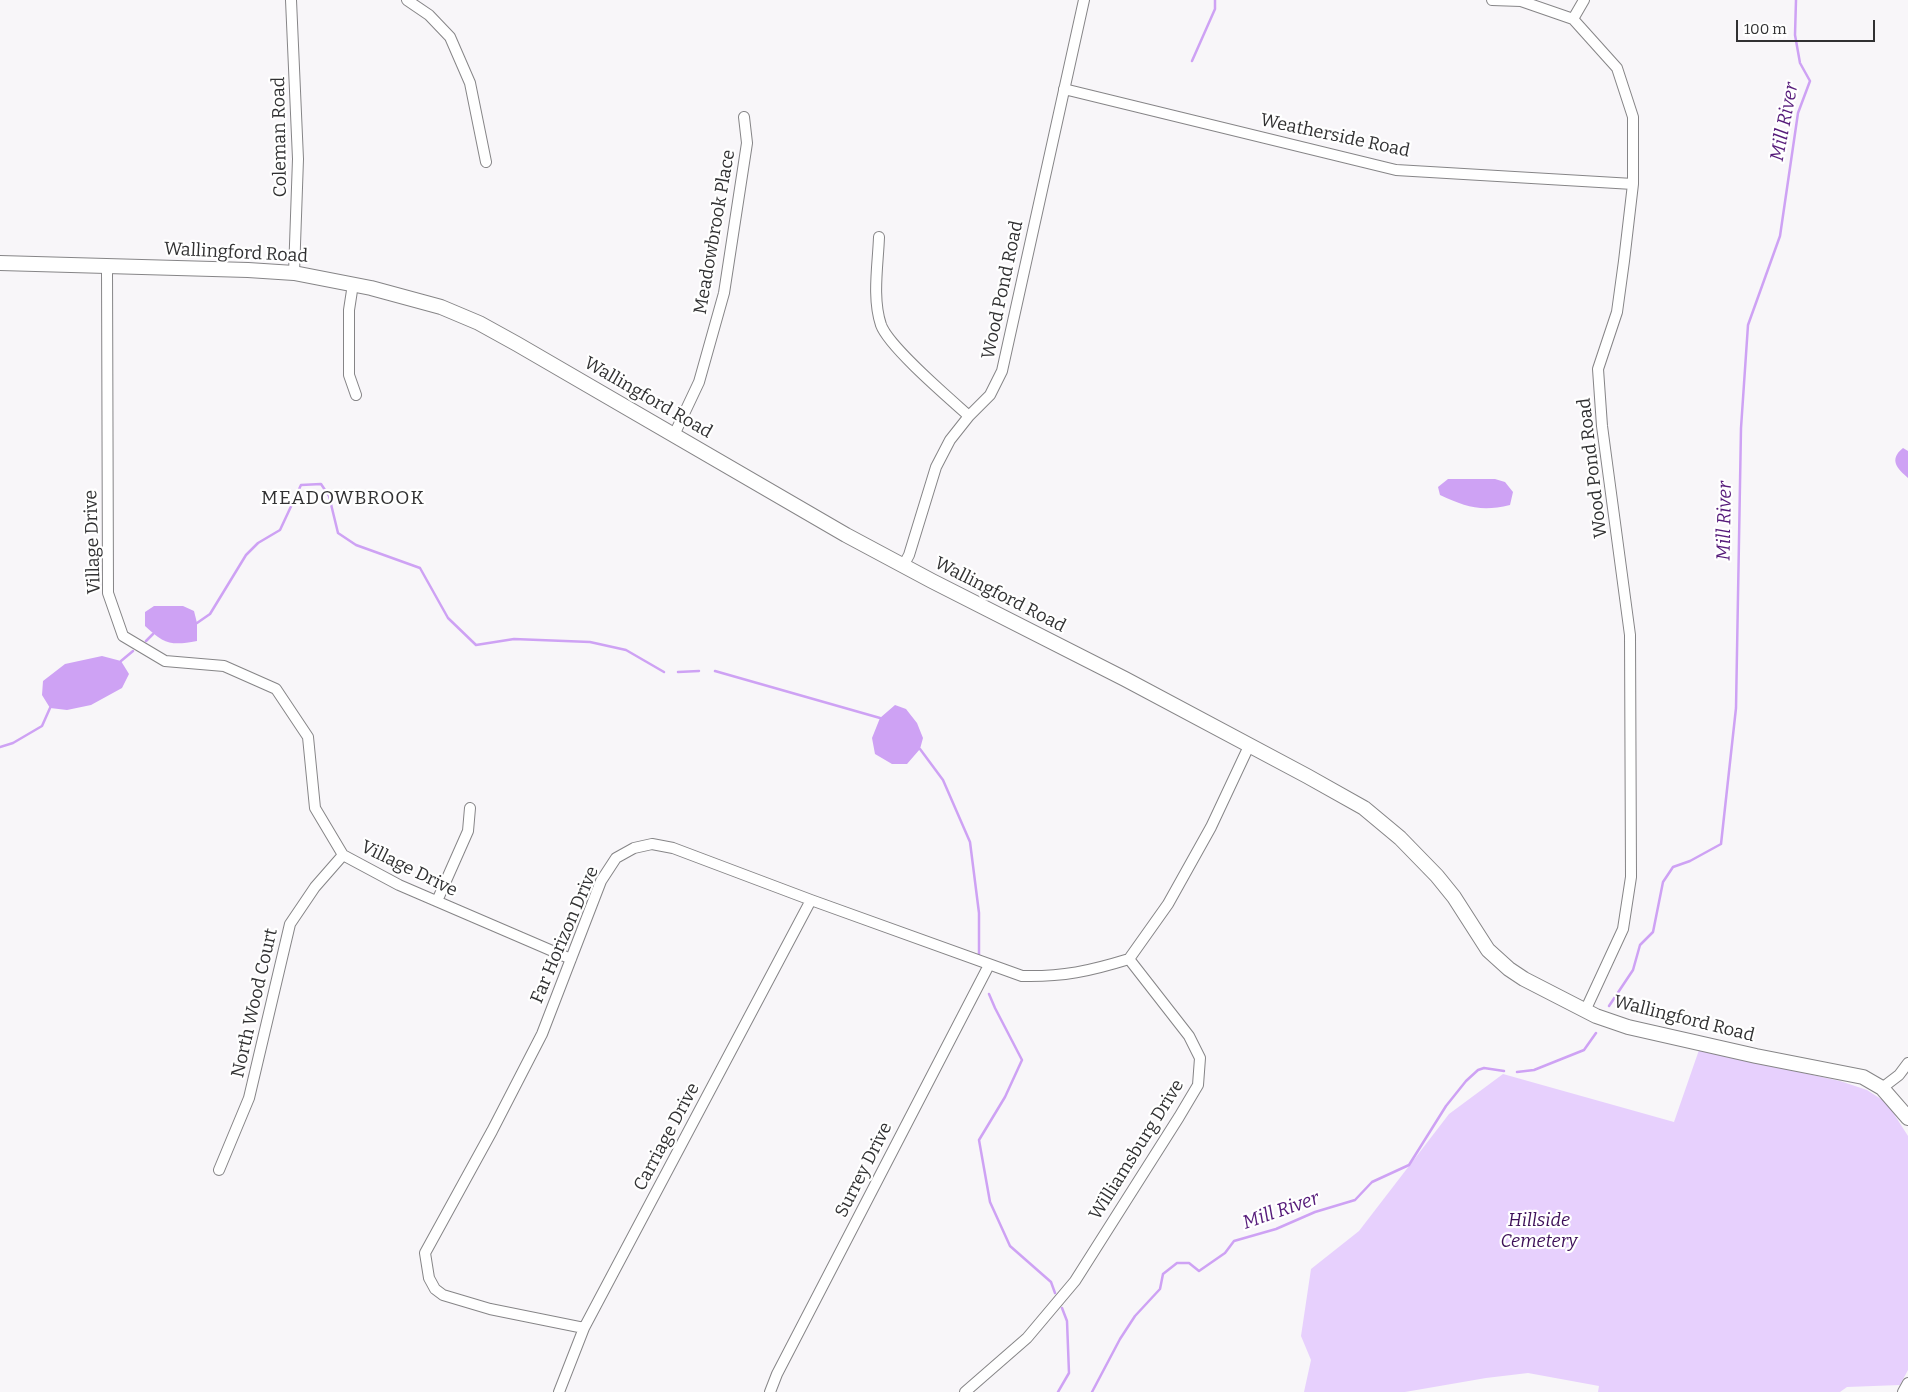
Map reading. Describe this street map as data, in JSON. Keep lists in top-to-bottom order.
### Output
{
  "streets": {
    "street": [
      "Weatherside Road",
      "Coleman Road",
      "Meadowbrook Place",
      "Wallingford Road",
      "Wood Pond Road",
      "Village Drive",
      "Far Horizon Drive",
      "North Wood Court",
      "Carriage Drive",
      "Williamsburg Drive",
      "Surrey Drive"
    ]
  },
  "crossings": [
    ["Weatherside Road", "Wood Pond Road"],
    ["Coleman Road", "Wallingford Road"],
    ["Meadowbrook Place", "Wallingford Road"],
    ["Wallingford Road", "Wood Pond Road"],
    ["Wallingford Road", "Village Drive"],
    ["Village Drive", "Far Horizon Drive"],
    ["Village Drive", "North Wood Court"],
    ["Far Horizon Drive", "Carriage Drive"],
    ["Far Horizon Drive", "Williamsburg Drive"],
    ["Far Horizon Drive", "Surrey Drive"]
  ],
  "districts": ["MEADOWBROOK"],
  "water": ["Mill River"],
  "parks": ["Hillside Cemetery"],
  "scale_bar": "100 m"
}
